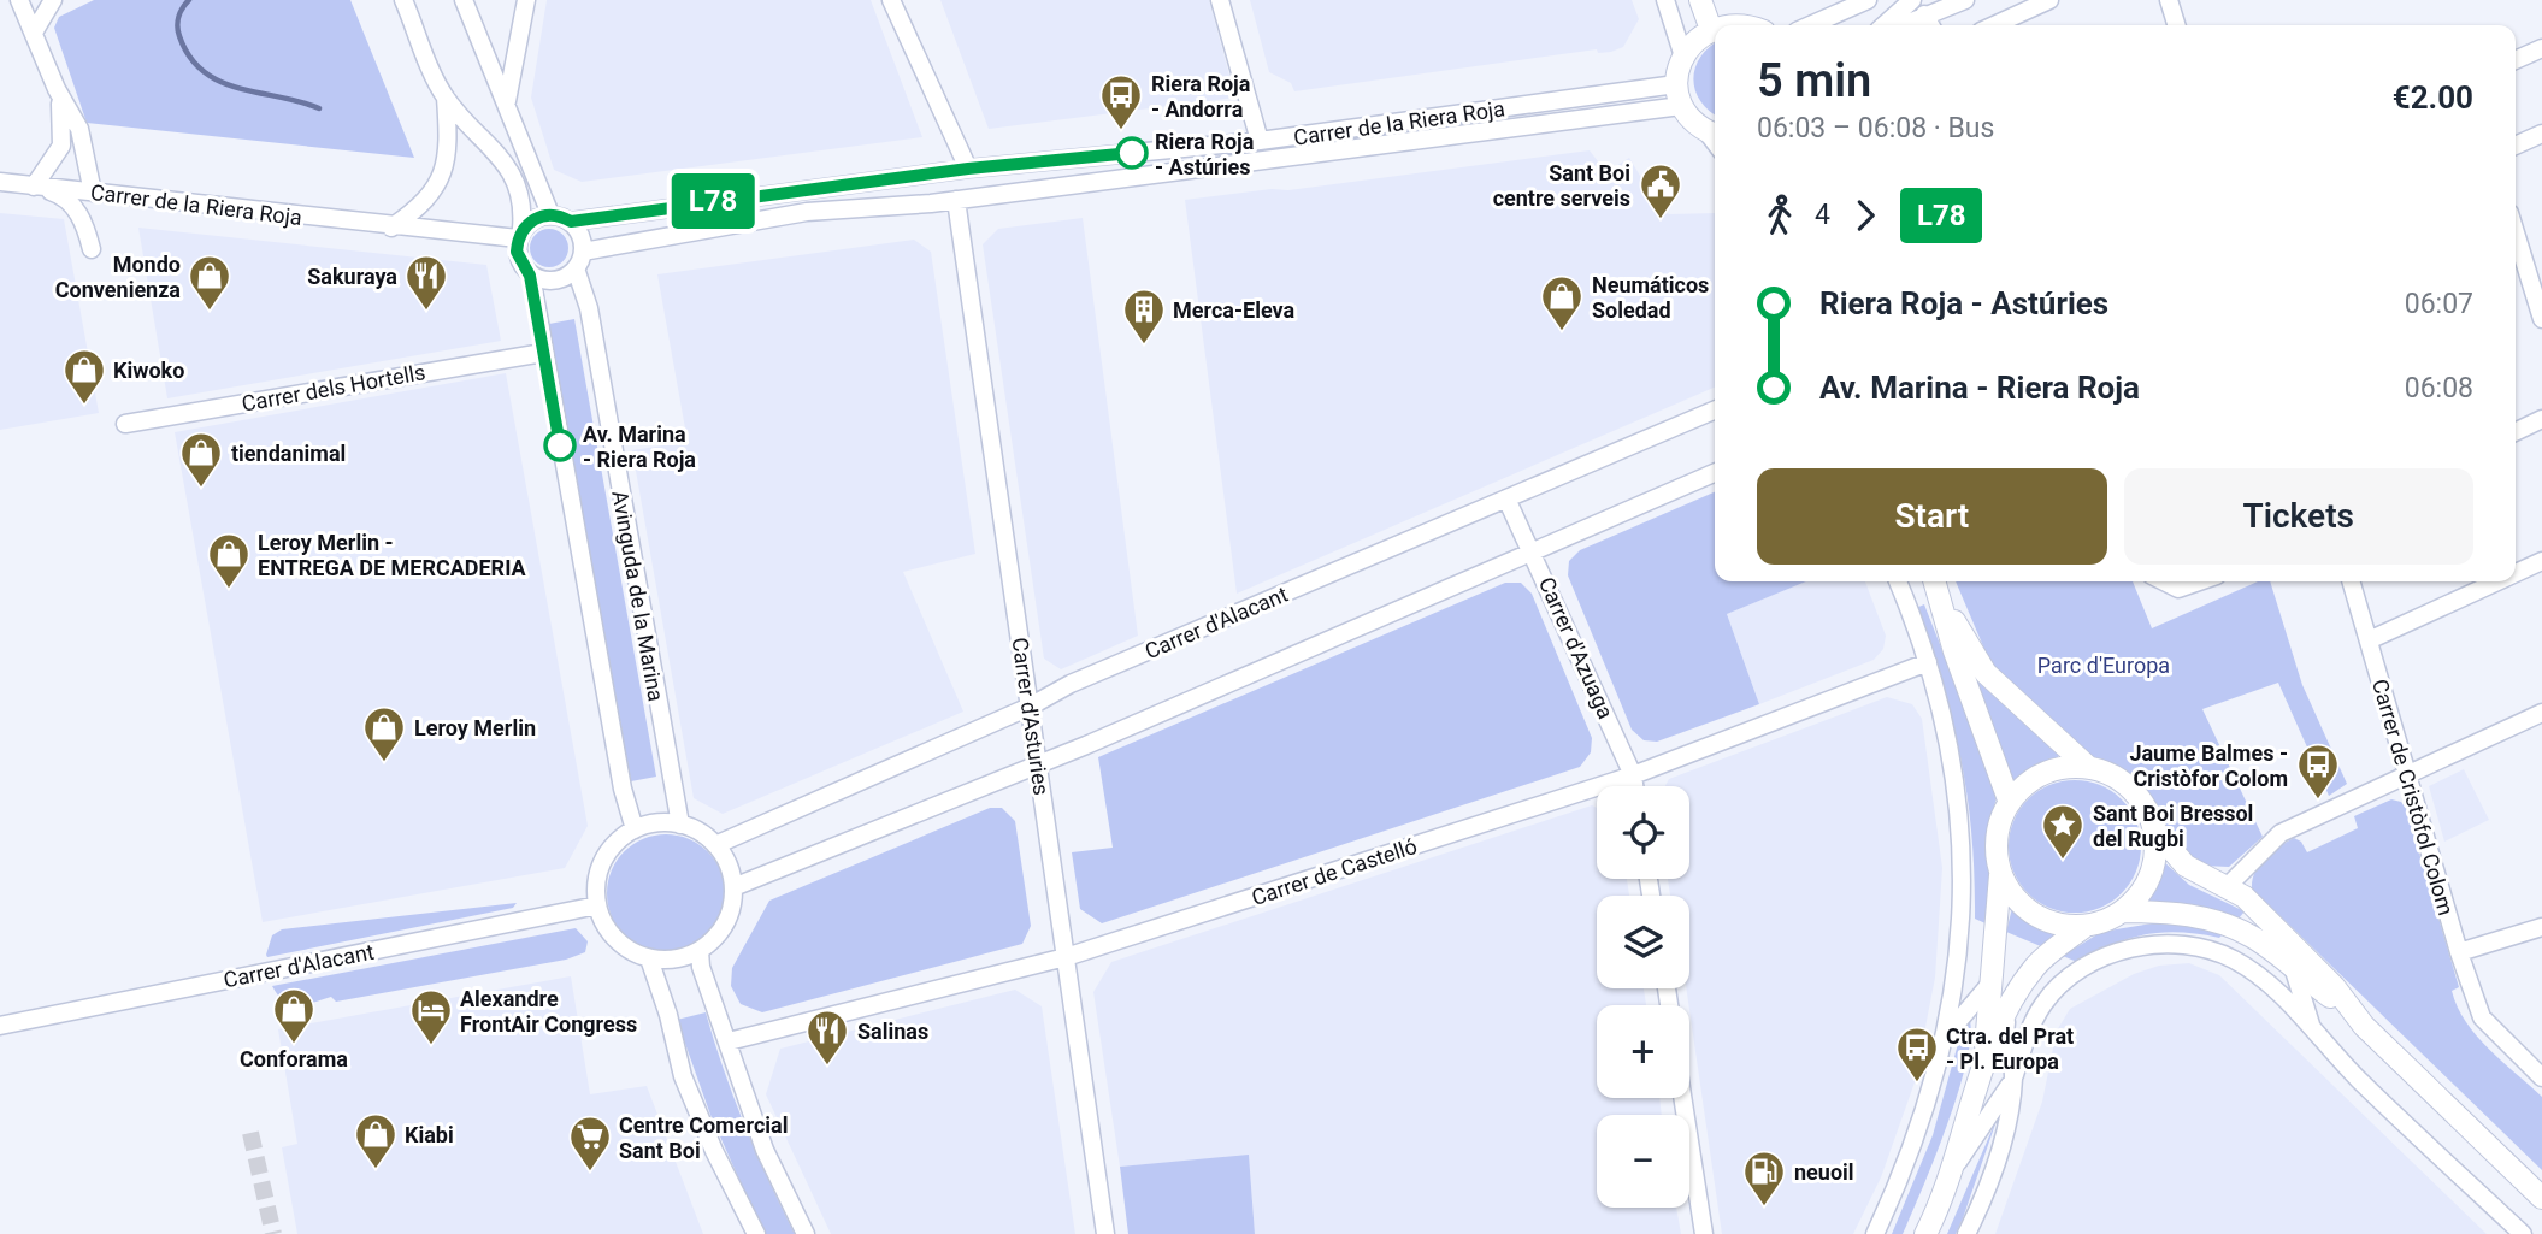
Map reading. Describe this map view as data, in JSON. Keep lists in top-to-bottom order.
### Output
{
  "streets": {
    "street": [
      "Carrer de la Riera Roja",
      "Carrer dels Hortells",
      "Avinguda de la Marina",
      "Carrer d'Alacant",
      "Carrer d'Azuaga",
      "Carrer d'Asturies",
      "Carrer de Cristòfol Colom",
      "Carrer de Castelló"
    ]
  },
  "crossings": [
    ["Carrer de la Riera Roja", "Avinguda de la Marina"],
    ["Carrer de la Riera Roja", "Carrer d'Asturies"],
    ["Avinguda de la Marina", "Carrer d'Alacant"],
    ["Carrer d'Alacant", "Carrer d'Azuaga"],
    ["Carrer d'Alacant", "Carrer d'Asturies"],
    ["Carrer d'Azuaga", "Carrer de Castelló"],
    ["Carrer d'Asturies", "Carrer de Castelló"]
  ],
  "parks": ["Parc d'Europa"],
  "places": {
    "bus stop": ["Riera Roja - Andorra", "Jaume Balmes - Cristòfor Colom", "Ctra. del Prat - Pl. Europa"],
    "other": ["Riera Roja - Astúries", "Av. Marina - Riera Roja"],
    "public building": ["Sant Boi centre serveis"],
    "shop": [
      "Mondo Convenienza",
      "Neumáticos Soledad",
      "Kiwoko",
      "tiendanimal",
      "Leroy Merlin - ENTREGA DE MERCADERIA",
      "Leroy Merlin",
      "Conforama",
      "Kiabi"
    ],
    "restaurant": ["Sakuraya", "Salinas"],
    "building": ["Merca-Eleva"],
    "place": ["Sant Boi Bressol del Rugbi"],
    "hotel": ["Alexandre FrontAir Congress"],
    "supermarket": ["Centre Comercial Sant Boi"],
    "fuel station": ["neuoil"]
  },
  "lines": ["bus line L78"],
  "page": {
    "on_map": "L78",
    "heading": ["5 min", "06:03 – 06:08 · Bus", "€2.00"],
    "legs": ["4", "L78"],
    "list": [
      {
        "name": "Riera Roja - Astúries",
        "value": "06:07"
      },
      {
        "name": "Av. Marina - Riera Roja",
        "value": "06:08"
      }
    ],
    "buttons": ["Start", "Tickets"],
    "map_buttons": ["+", "−"]
  }
}
